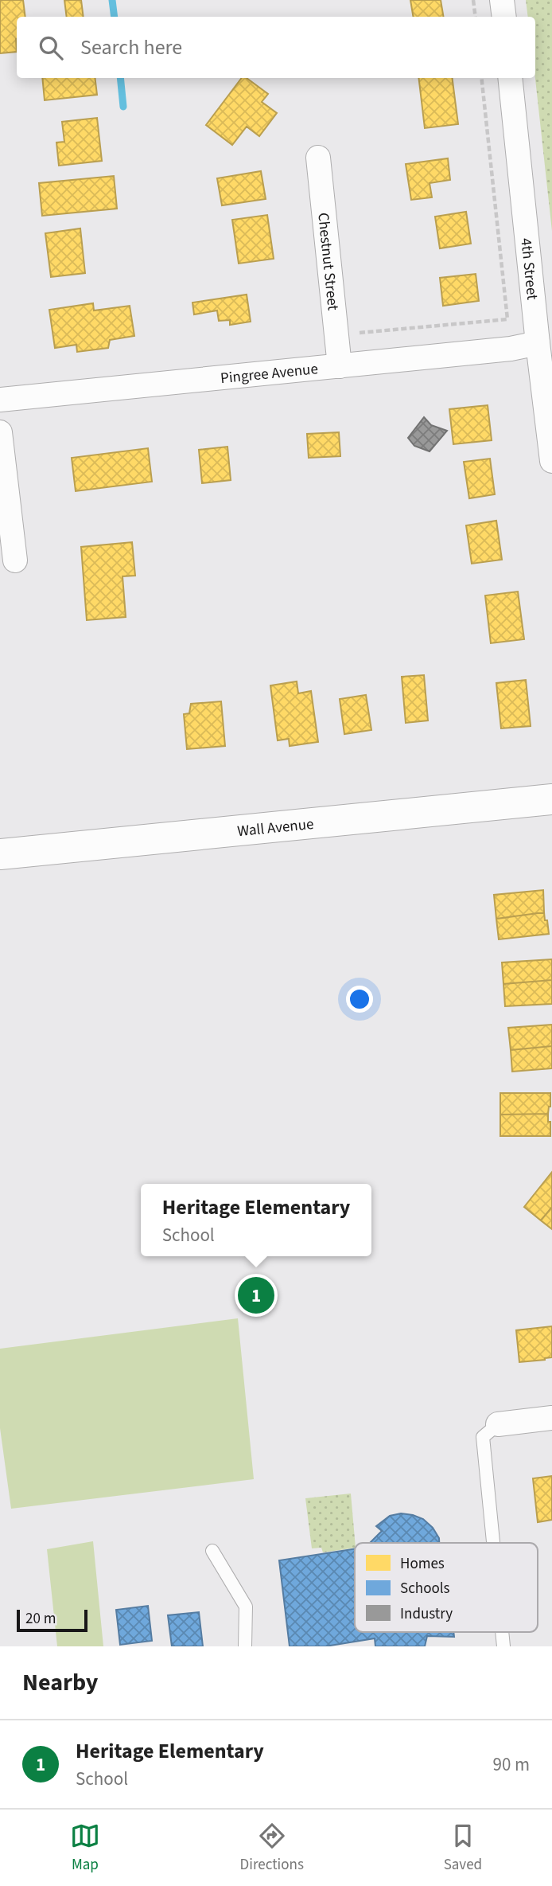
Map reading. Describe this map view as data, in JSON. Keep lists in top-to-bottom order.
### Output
{
  "streets": {
    "main road": ["Wall Avenue"],
    "street": ["Chestnut Street", "4th Street", "Pingree Avenue"]
  },
  "crossings": [
    ["Chestnut Street", "Pingree Avenue"],
    ["4th Street", "Pingree Avenue"]
  ],
  "legend": ["Homes", "Schools", "Industry"],
  "scale_bar": "20 m",
  "page": {
    "search": "Search here",
    "popup": ["Heritage Elementary", "School"],
    "pins": "1",
    "scale": "20 m",
    "heading": "Nearby",
    "list": [
      {
        "mark": "1",
        "name": "Heritage Elementary",
        "note": "School",
        "value": "90 m"
      }
    ],
    "nav": ["Map", "Directions", "Saved"]
  }
}
